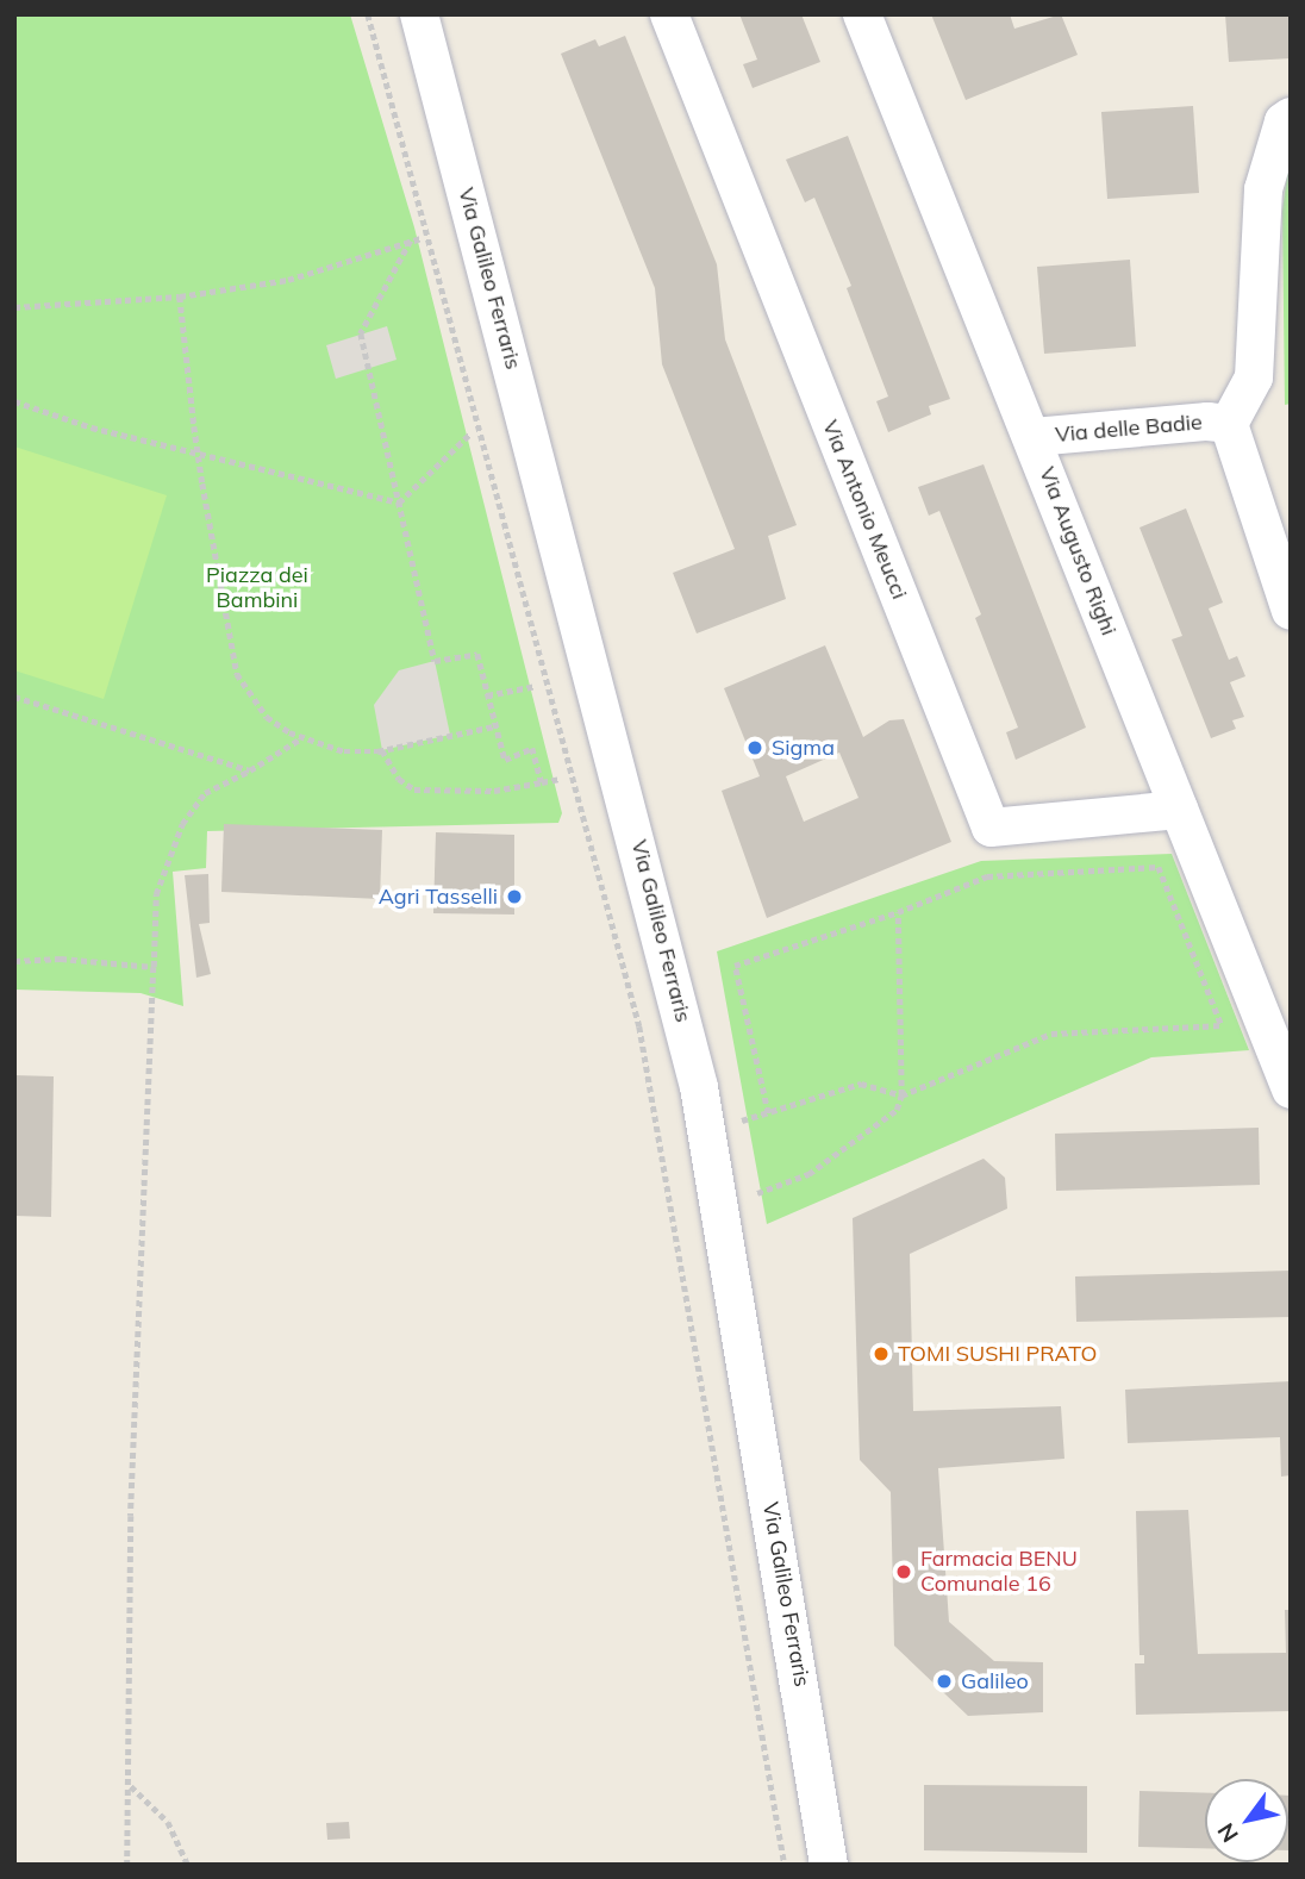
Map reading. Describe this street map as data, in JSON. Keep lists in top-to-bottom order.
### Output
{
  "streets": {
    "street": [
      "Via Galileo Ferraris",
      "Via delle Badie",
      "Via Antonio Meucci",
      "Via Augusto Righi"
    ]
  },
  "crossings": [
    ["Via delle Badie", "Via Augusto Righi"],
    ["Via Antonio Meucci", "Via Augusto Righi"]
  ],
  "parks": ["Piazza dei Bambini"],
  "places": [
    "Sigma",
    "Agri Tasselli",
    "TOMI SUSHI PRATO",
    "Farmacia BENU Comunale 16",
    "Galileo"
  ],
  "north": "bottom left"
}
